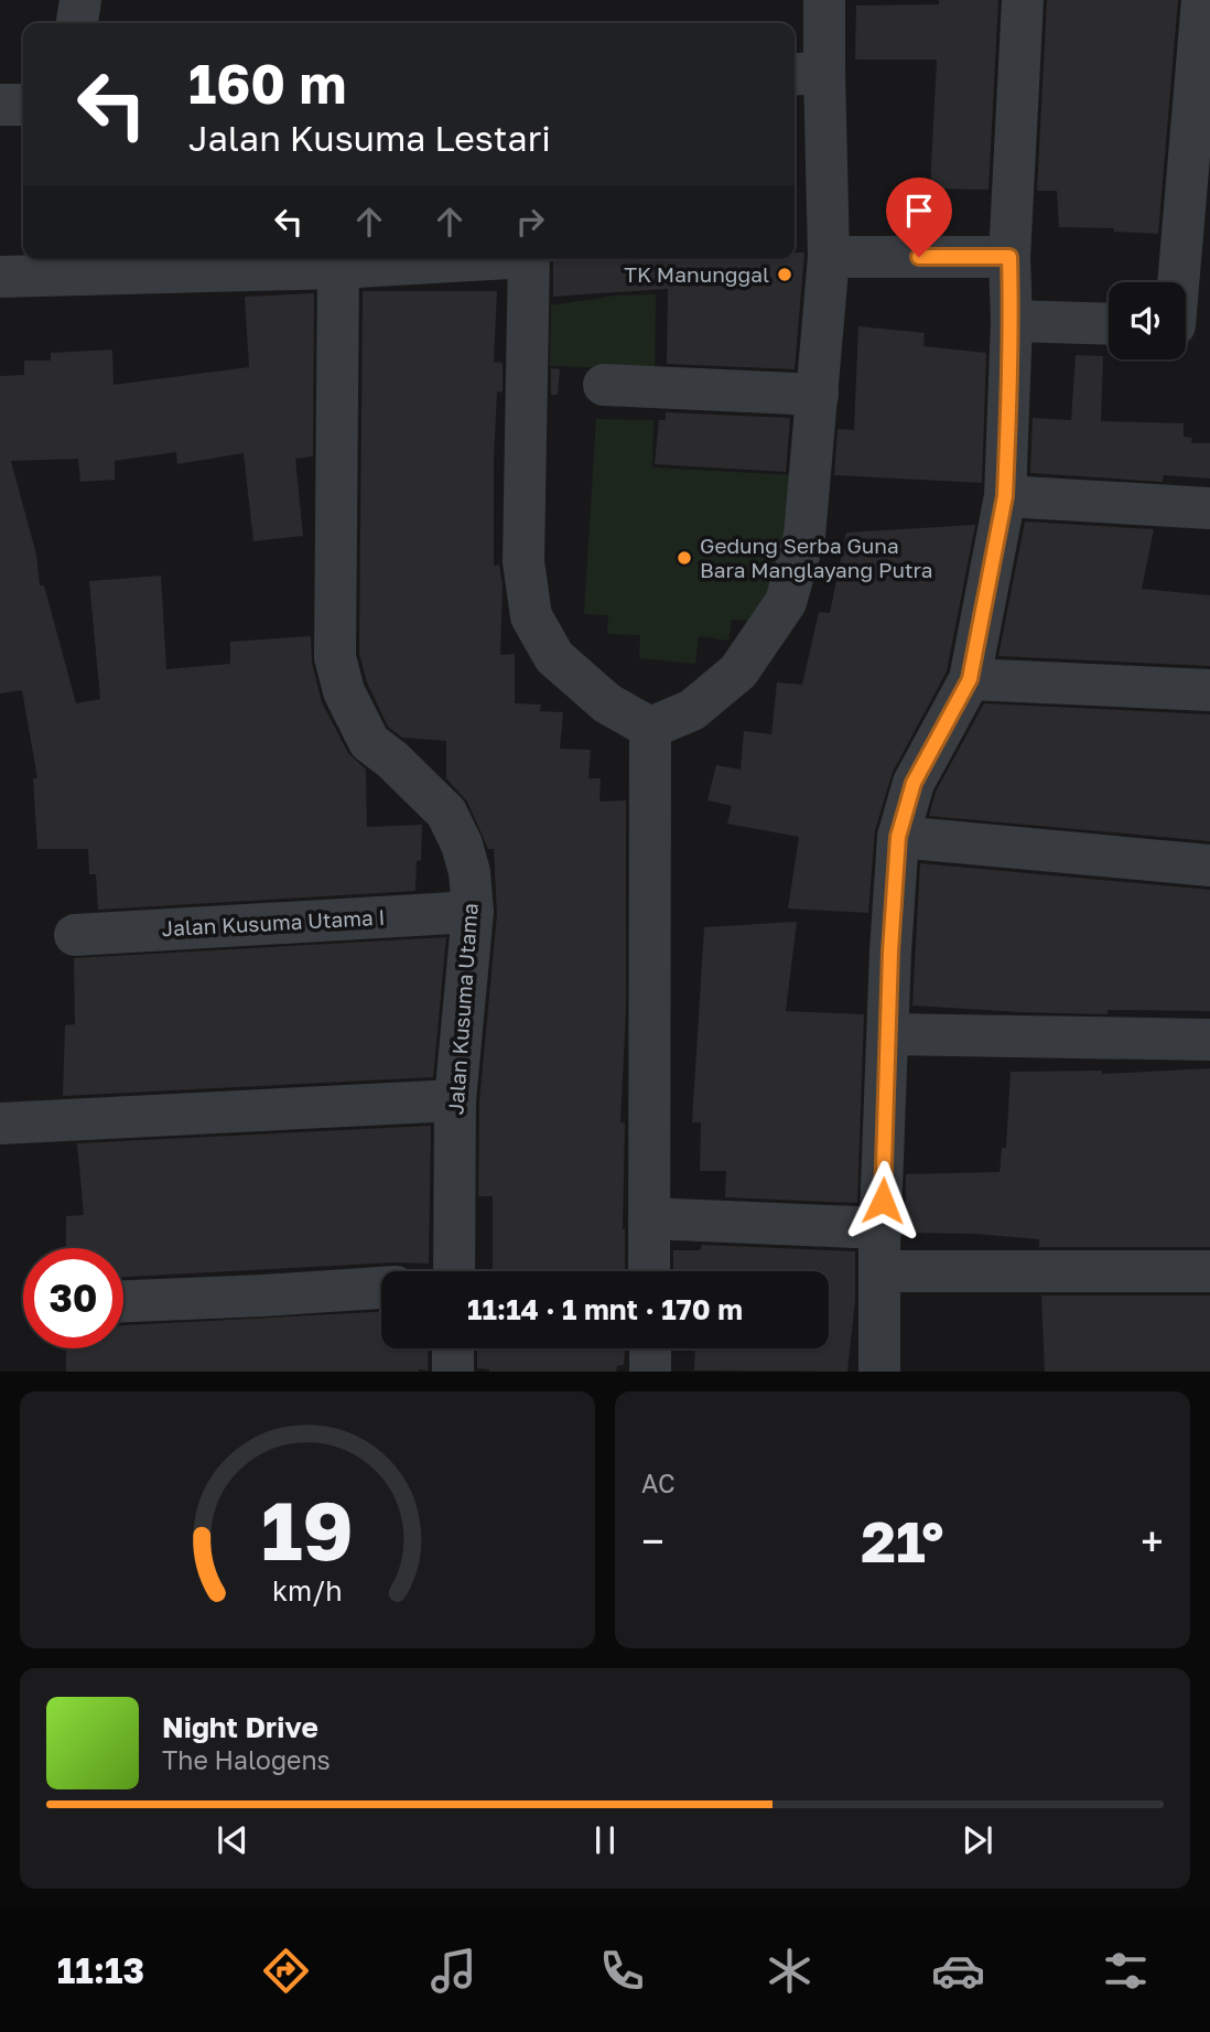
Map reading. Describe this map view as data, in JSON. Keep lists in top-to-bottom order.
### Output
{
  "streets": {
    "street": ["Jalan Kusuma Utama I", "Jalan Kusuma Utama"]
  },
  "crossings": [
    ["Jalan Kusuma Utama I", "Jalan Kusuma Utama"]
  ],
  "places": ["TK Manunggal", "Gedung Serba Guna Bara Manglayang Putra"],
  "page": {
    "turn": ["160 m", "Jalan Kusuma Lestari"],
    "limit": "30",
    "trip": "11:14 · 1 mnt · 170 m",
    "tile": "AC",
    "heat": ["−", "21°", "+"],
    "song": ["Night Drive", "The Halogens"],
    "tabs": "11:13",
    "gauge": ["19", "km/h"]
  }
}
